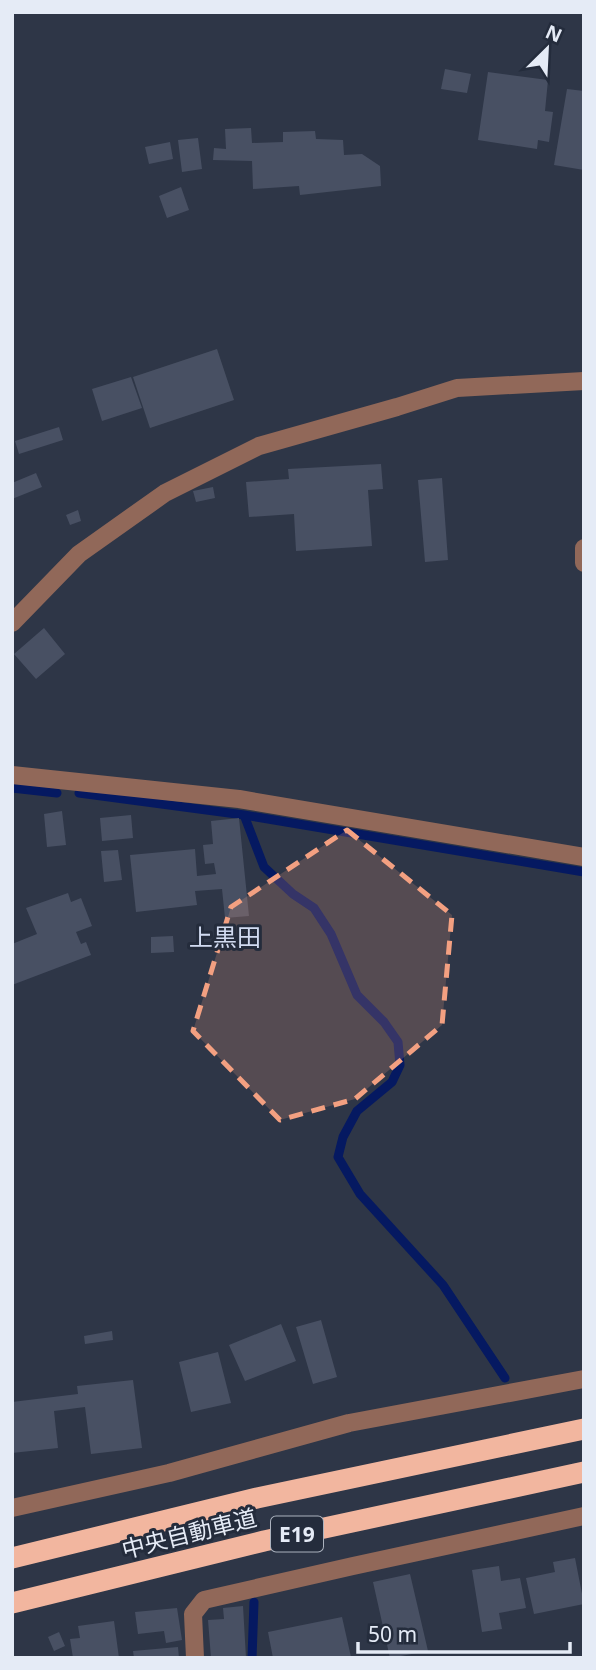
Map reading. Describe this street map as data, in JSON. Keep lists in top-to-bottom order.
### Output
{
  "streets": {
    "highway": ["中央自動車道", "E19"]
  },
  "districts": ["上黒田"],
  "scale_bar": "50 m",
  "north": "top right"
}
